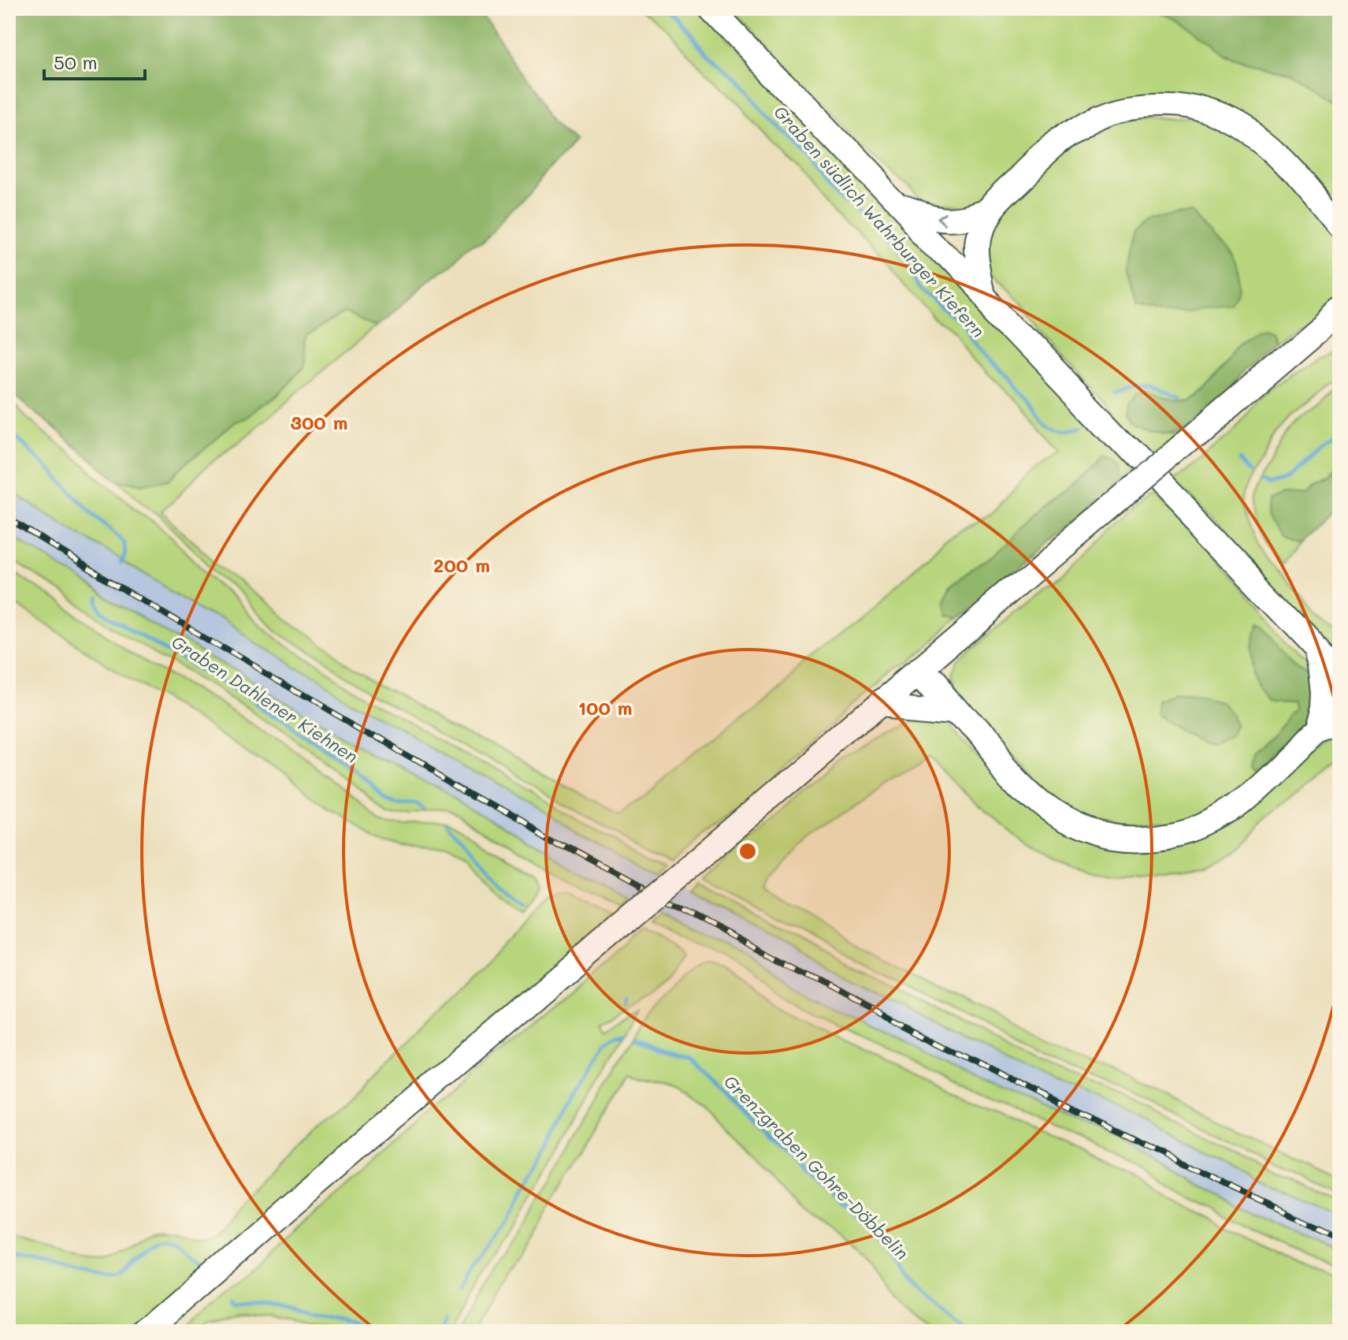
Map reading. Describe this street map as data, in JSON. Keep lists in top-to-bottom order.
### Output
{
  "water": ["Graben südlich Wahrburger Kiefern", "Graben Dahlener Kiehnen", "Grenzgraben Gohre-Döbbelin"],
  "scale_bar": "50 m",
  "rings": ["300 m", "200 m", "100 m"]
}
